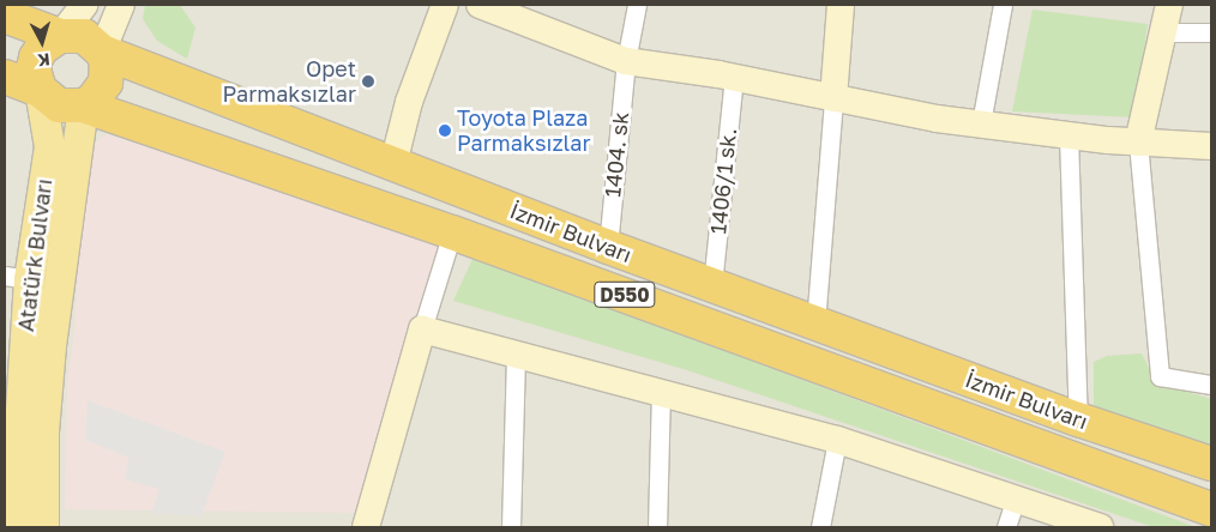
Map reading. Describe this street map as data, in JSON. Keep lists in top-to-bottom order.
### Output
{
  "streets": {
    "highway": ["İzmir Bulvarı", "Atatürk Bulvarı", "D550"],
    "street": ["1404. sk", "1406/1 sk."]
  },
  "crossings": [
    ["1404. sk", "İzmir Bulvarı"],
    ["1406/1 sk.", "İzmir Bulvarı"],
    ["İzmir Bulvarı", "Atatürk Bulvarı"]
  ],
  "places": ["Opet Parmaksızlar", "Toyota Plaza Parmaksızlar"],
  "north": "bottom"
}
